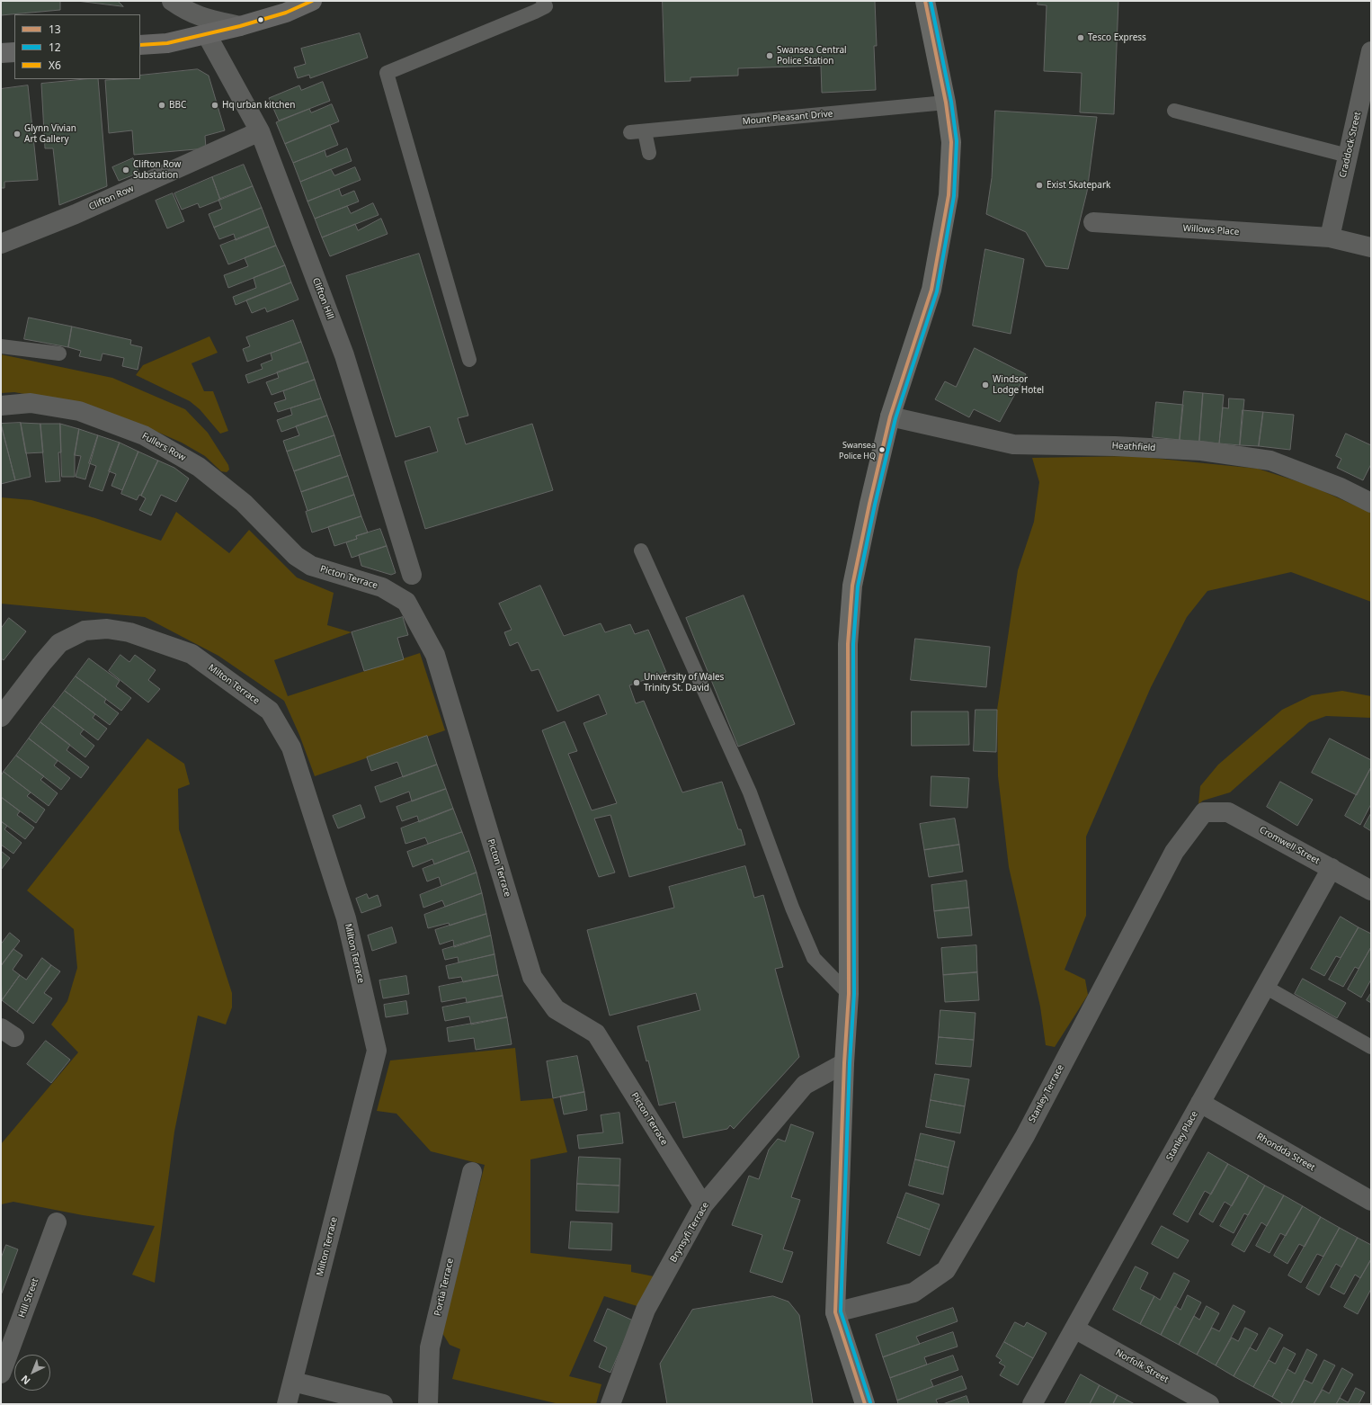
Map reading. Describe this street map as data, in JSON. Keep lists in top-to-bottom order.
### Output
{
  "streets": {
    "street": [
      "Craddock Street",
      "Clifton Row",
      "Willows Place",
      "Clifton Hill",
      "Fullers Row",
      "Heathfield",
      "Picton Terrace",
      "Milton Terrace",
      "Cromwell Street",
      "Stanley Terrace",
      "Stanley Place",
      "Rhondda Street",
      "Brynsyfi Terrace",
      "Portia Terrace",
      "Hill Street",
      "Norfolk Street"
    ],
    "lane": ["Mount Pleasant Drive"]
  },
  "crossings": [
    ["Craddock Street", "Willows Place"],
    ["Clifton Row", "Clifton Hill"],
    ["Fullers Row", "Picton Terrace"],
    ["Picton Terrace", "Brynsyfi Terrace"],
    ["Cromwell Street", "Stanley Terrace"],
    ["Cromwell Street", "Stanley Place"],
    ["Stanley Place", "Rhondda Street"],
    ["Stanley Place", "Norfolk Street"]
  ],
  "places": [
    "Tesco Express",
    "Swansea Central Police Station",
    "BBC",
    "Hq urban kitchen",
    "Glynn Vivian Art Gallery",
    "Clifton Row Substation",
    "Exist Skatepark",
    "Windsor Lodge Hotel",
    "Swansea Police HQ",
    "University of Wales Trinity St. David"
  ],
  "lines": ["transit line 13", "transit line 12", "transit line X6"],
  "legend": ["13", "12", "X6"],
  "north": "bottom left"
}
